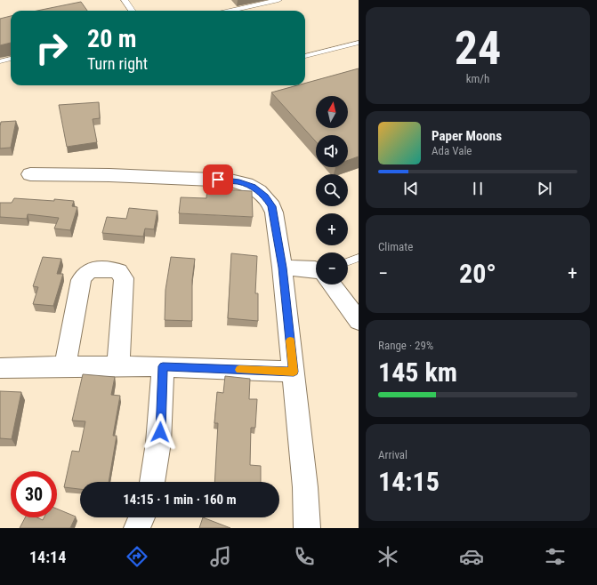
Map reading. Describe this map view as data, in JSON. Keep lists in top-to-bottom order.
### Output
{
  "north": "top",
  "page": {
    "tile": [
      ["24", "km/h"],
      "Climate",
      ["Range · 29%", "145 km"],
      ["Arrival", "14:15"]
    ],
    "turn": ["20 m", "Turn right"],
    "map_buttons": ["+", "−"],
    "song": ["Paper Moons", "Ada Vale"],
    "heat": ["−", "20°", "+"],
    "limit": "30",
    "trip": "14:15 · 1 min · 160 m",
    "tabs": "14:14"
  }
}
